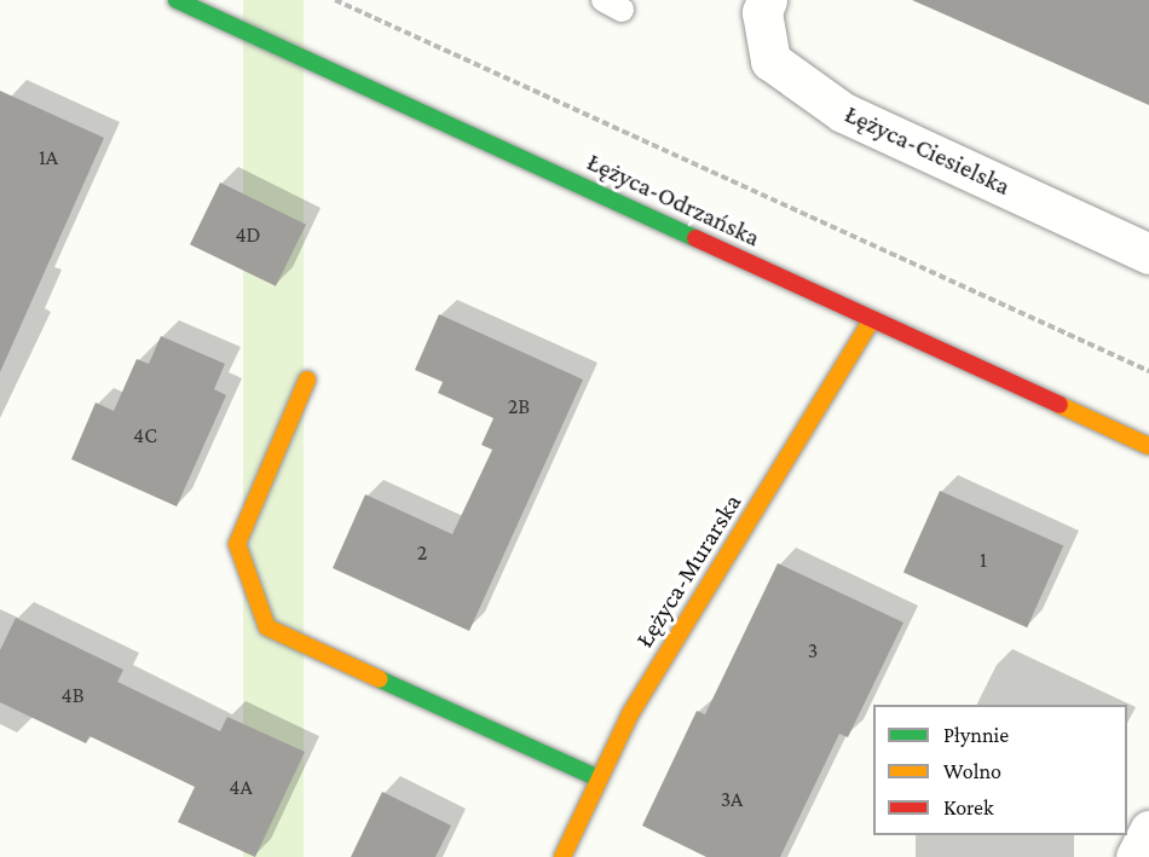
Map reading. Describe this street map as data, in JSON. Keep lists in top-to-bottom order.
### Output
{
  "streets": {
    "street": ["Łężyca-Ciesielska", "Łężyca-Odrzańska", "Łężyca-Murarska"]
  },
  "crossings": [
    ["Łężyca-Odrzańska", "Łężyca-Murarska"]
  ],
  "house_numbers": [
    "1A",
    "4D",
    "2B",
    "4C",
    "2",
    "1",
    "3",
    "4B",
    "4A",
    "3A"
  ],
  "legend": ["Płynnie", "Wolno", "Korek"]
}
